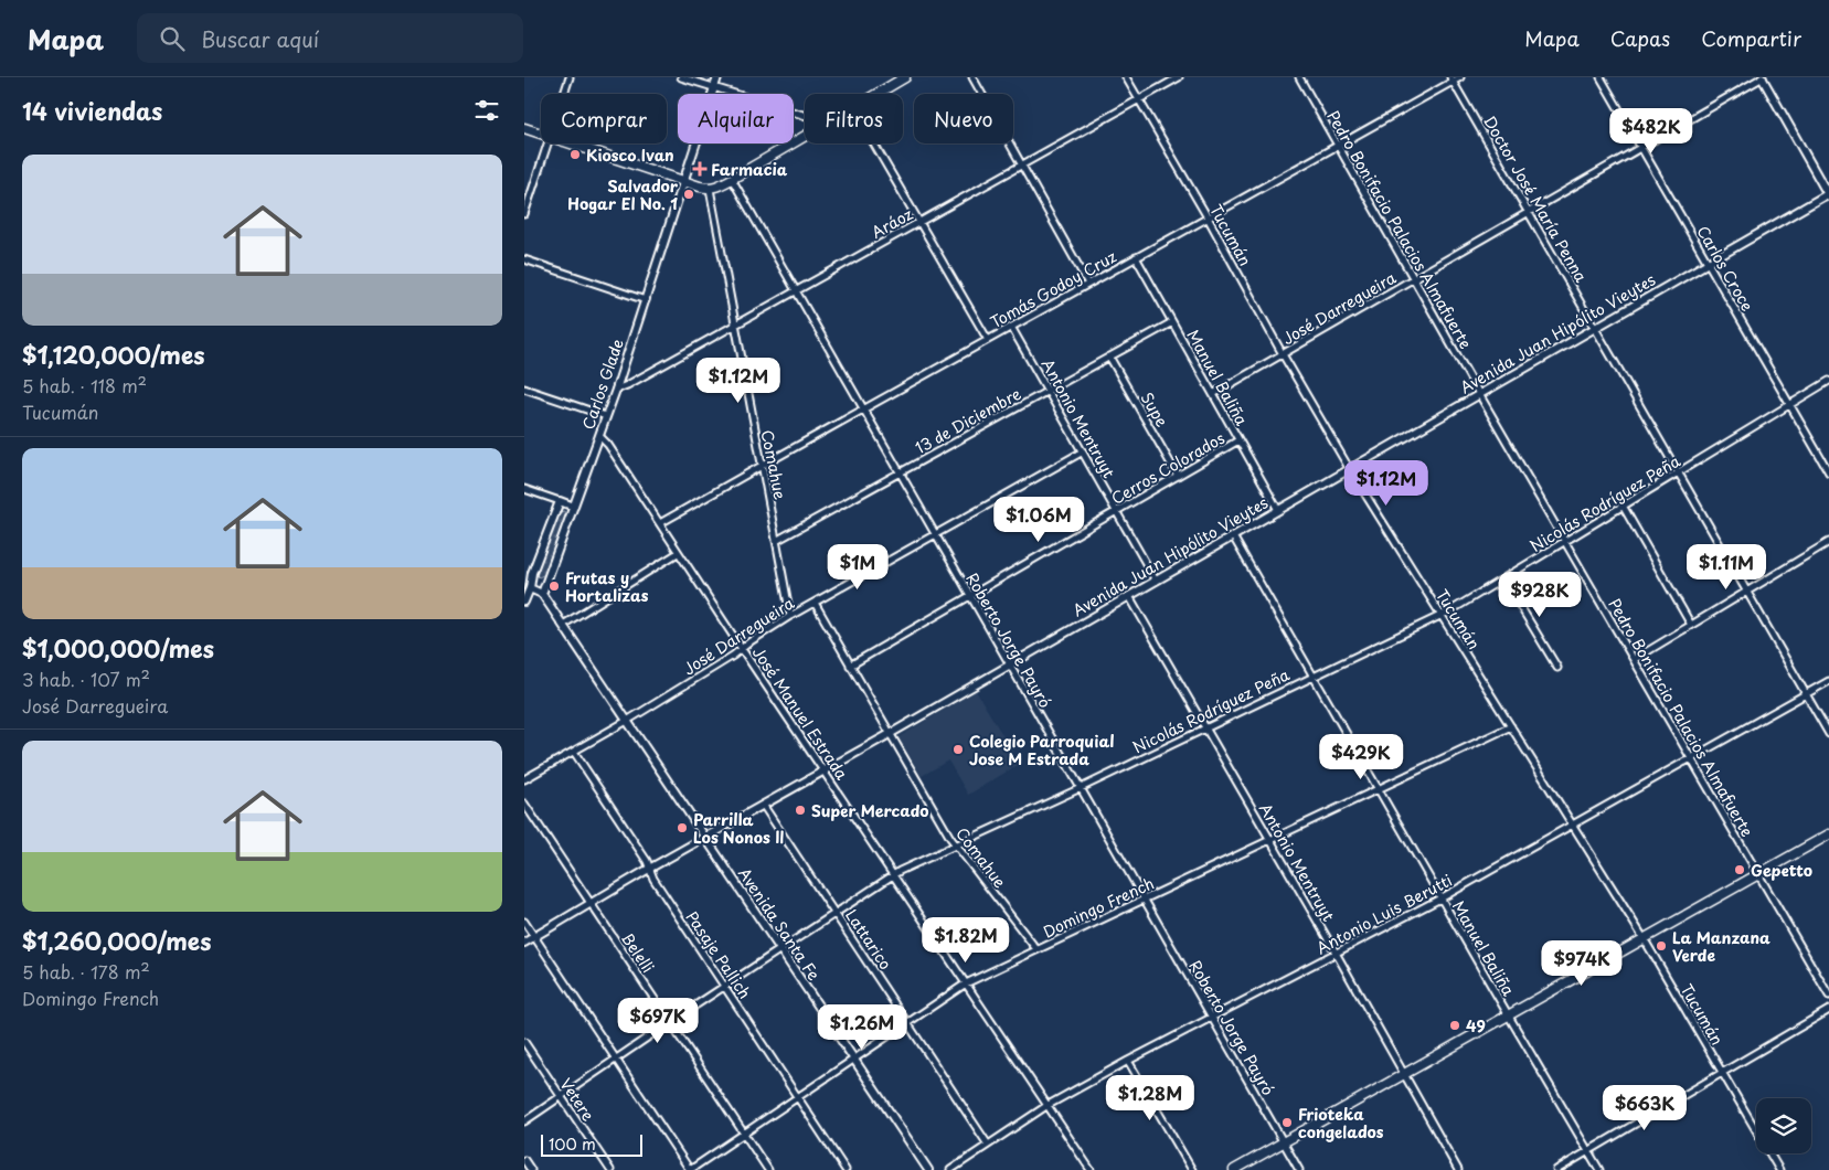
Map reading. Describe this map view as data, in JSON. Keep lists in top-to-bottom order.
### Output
{
  "streets": {
    "street": [
      "Doctor José María Penna",
      "Aráoz",
      "Pedro Bonifacio Palacios Almafuerte",
      "Tucumán",
      "Carlos Croce",
      "Tomás Godoy Cruz",
      "José Darregueira",
      "Avenida Juan Hipólito Vieytes",
      "Manuel Baliña",
      "Carlos Glade",
      "Supe",
      "Antonio Mentruyt",
      "13 de Diciembre",
      "Comahue",
      "Cerros Colorados",
      "Nicolás Rodríguez Peña",
      "Roberto Jorge Payró",
      "José Manuel Estrada",
      "Domingo French",
      "Antonio Luis Berutti",
      "Avenida Santa Fe",
      "Lattarico",
      "Belelli",
      "Pasaje Pallich",
      "Vetere"
    ]
  },
  "crossings": [
    ["Doctor José María Penna", "Tomás Godoy Cruz"],
    ["Doctor José María Penna", "José Darregueira"],
    ["Doctor José María Penna", "Avenida Juan Hipólito Vieytes"],
    ["Doctor José María Penna", "Nicolás Rodríguez Peña"],
    ["Doctor José María Penna", "Antonio Luis Berutti"],
    ["Aráoz", "Tucumán"],
    ["Aráoz", "Carlos Glade"],
    ["Aráoz", "Comahue"],
    ["Aráoz", "Roberto Jorge Payró"],
    ["Pedro Bonifacio Palacios Almafuerte", "Tomás Godoy Cruz"],
    ["Pedro Bonifacio Palacios Almafuerte", "José Darregueira"],
    ["Pedro Bonifacio Palacios Almafuerte", "Avenida Juan Hipólito Vieytes"],
    ["Pedro Bonifacio Palacios Almafuerte", "Nicolás Rodríguez Peña"],
    ["Pedro Bonifacio Palacios Almafuerte", "Antonio Luis Berutti"],
    ["Tucumán", "Tomás Godoy Cruz"],
    ["Tucumán", "José Darregueira"],
    ["Tucumán", "Avenida Juan Hipólito Vieytes"],
    ["Tucumán", "Nicolás Rodríguez Peña"],
    ["Tucumán", "Domingo French"],
    ["Tucumán", "Antonio Luis Berutti"],
    ["Carlos Croce", "José Darregueira"],
    ["Carlos Croce", "Avenida Juan Hipólito Vieytes"],
    ["Carlos Croce", "Nicolás Rodríguez Peña"],
    ["Tomás Godoy Cruz", "Manuel Baliña"],
    ["Tomás Godoy Cruz", "Antonio Mentruyt"],
    ["Tomás Godoy Cruz", "Comahue"],
    ["Tomás Godoy Cruz", "Roberto Jorge Payró"],
    ["Tomás Godoy Cruz", "José Manuel Estrada"],
    ["José Darregueira", "Manuel Baliña"],
    ["José Darregueira", "Antonio Mentruyt"],
    ["José Darregueira", "Comahue"],
    ["José Darregueira", "Roberto Jorge Payró"],
    ["José Darregueira", "José Manuel Estrada"],
    ["José Darregueira", "Avenida Santa Fe"],
    ["José Darregueira", "Pasaje Pallich"],
    ["Avenida Juan Hipólito Vieytes", "Manuel Baliña"],
    ["Avenida Juan Hipólito Vieytes", "Antonio Mentruyt"],
    ["Avenida Juan Hipólito Vieytes", "Comahue"],
    ["Avenida Juan Hipólito Vieytes", "Roberto Jorge Payró"],
    ["Avenida Juan Hipólito Vieytes", "José Manuel Estrada"],
    ["Avenida Juan Hipólito Vieytes", "Avenida Santa Fe"],
    ["Avenida Juan Hipólito Vieytes", "Lattarico"],
    ["Avenida Juan Hipólito Vieytes", "Belelli"],
    ["Avenida Juan Hipólito Vieytes", "Pasaje Pallich"],
    ["Manuel Baliña", "13 de Diciembre"],
    ["Manuel Baliña", "Cerros Colorados"],
    ["Manuel Baliña", "Nicolás Rodríguez Peña"],
    ["Manuel Baliña", "Domingo French"],
    ["Manuel Baliña", "Antonio Luis Berutti"],
    ["Carlos Glade", "José Manuel Estrada"],
    ["Carlos Glade", "Avenida Santa Fe"],
    ["Supe", "13 de Diciembre"],
    ["Supe", "Cerros Colorados"],
    ["Antonio Mentruyt", "13 de Diciembre"],
    ["Antonio Mentruyt", "Cerros Colorados"],
    ["Antonio Mentruyt", "Nicolás Rodríguez Peña"],
    ["Antonio Mentruyt", "Domingo French"],
    ["Antonio Mentruyt", "Antonio Luis Berutti"],
    ["13 de Diciembre", "Comahue"],
    ["13 de Diciembre", "Roberto Jorge Payró"],
    ["Comahue", "Cerros Colorados"],
    ["Comahue", "Nicolás Rodríguez Peña"],
    ["Comahue", "Domingo French"],
    ["Cerros Colorados", "Roberto Jorge Payró"],
    ["Nicolás Rodríguez Peña", "Roberto Jorge Payró"],
    ["Nicolás Rodríguez Peña", "José Manuel Estrada"],
    ["Nicolás Rodríguez Peña", "Avenida Santa Fe"],
    ["Nicolás Rodríguez Peña", "Lattarico"],
    ["Nicolás Rodríguez Peña", "Belelli"],
    ["Nicolás Rodríguez Peña", "Pasaje Pallich"],
    ["Nicolás Rodríguez Peña", "Vetere"],
    ["Roberto Jorge Payró", "Domingo French"],
    ["Roberto Jorge Payró", "Antonio Luis Berutti"],
    ["José Manuel Estrada", "Domingo French"],
    ["José Manuel Estrada", "Antonio Luis Berutti"],
    ["Domingo French", "Avenida Santa Fe"],
    ["Domingo French", "Lattarico"],
    ["Domingo French", "Belelli"],
    ["Domingo French", "Pasaje Pallich"],
    ["Antonio Luis Berutti", "Lattarico"]
  ],
  "places": {
    "other": [
      "Kiosco Ivan",
      "Salvador Hogar El No. 1",
      "Frutas y Hortalizas",
      "Colegio Parroquial Jose M Estrada",
      "Super Mercado",
      "Parrilla Los Nonos ll",
      "Gepetto",
      "La Manzana Verde",
      "49",
      "Frioteka congelados"
    ],
    "health": ["Farmacia"]
  },
  "scale_bar": "100 m",
  "page": {
    "header": "Mapa",
    "search": "Buscar aquí",
    "nav": ["Mapa", "Capas", "Compartir"],
    "heading": "14 viviendas",
    "chip": [
      "Comprar",
      "Alquilar",
      "Filtros",
      "Nuevo"
    ],
    "price": [
      "$482K",
      "$1.12M",
      "$1.12M",
      "$1.06M",
      "$1M",
      "$1.11M",
      "$928K",
      "$429K",
      "$1.82M",
      "$974K",
      "$697K",
      "$1.26M",
      "$1.28M",
      "$663K"
    ],
    "list": [
      {
        "name": "$1,120,000/mes",
        "note": "5 hab. · 118 m² · Tucumán"
      },
      {
        "name": "$1,000,000/mes",
        "note": "3 hab. · 107 m² · José Darregueira"
      },
      {
        "name": "$1,260,000/mes",
        "note": "5 hab. · 178 m² · Domingo French"
      }
    ],
    "scale": "100 m"
  }
}
